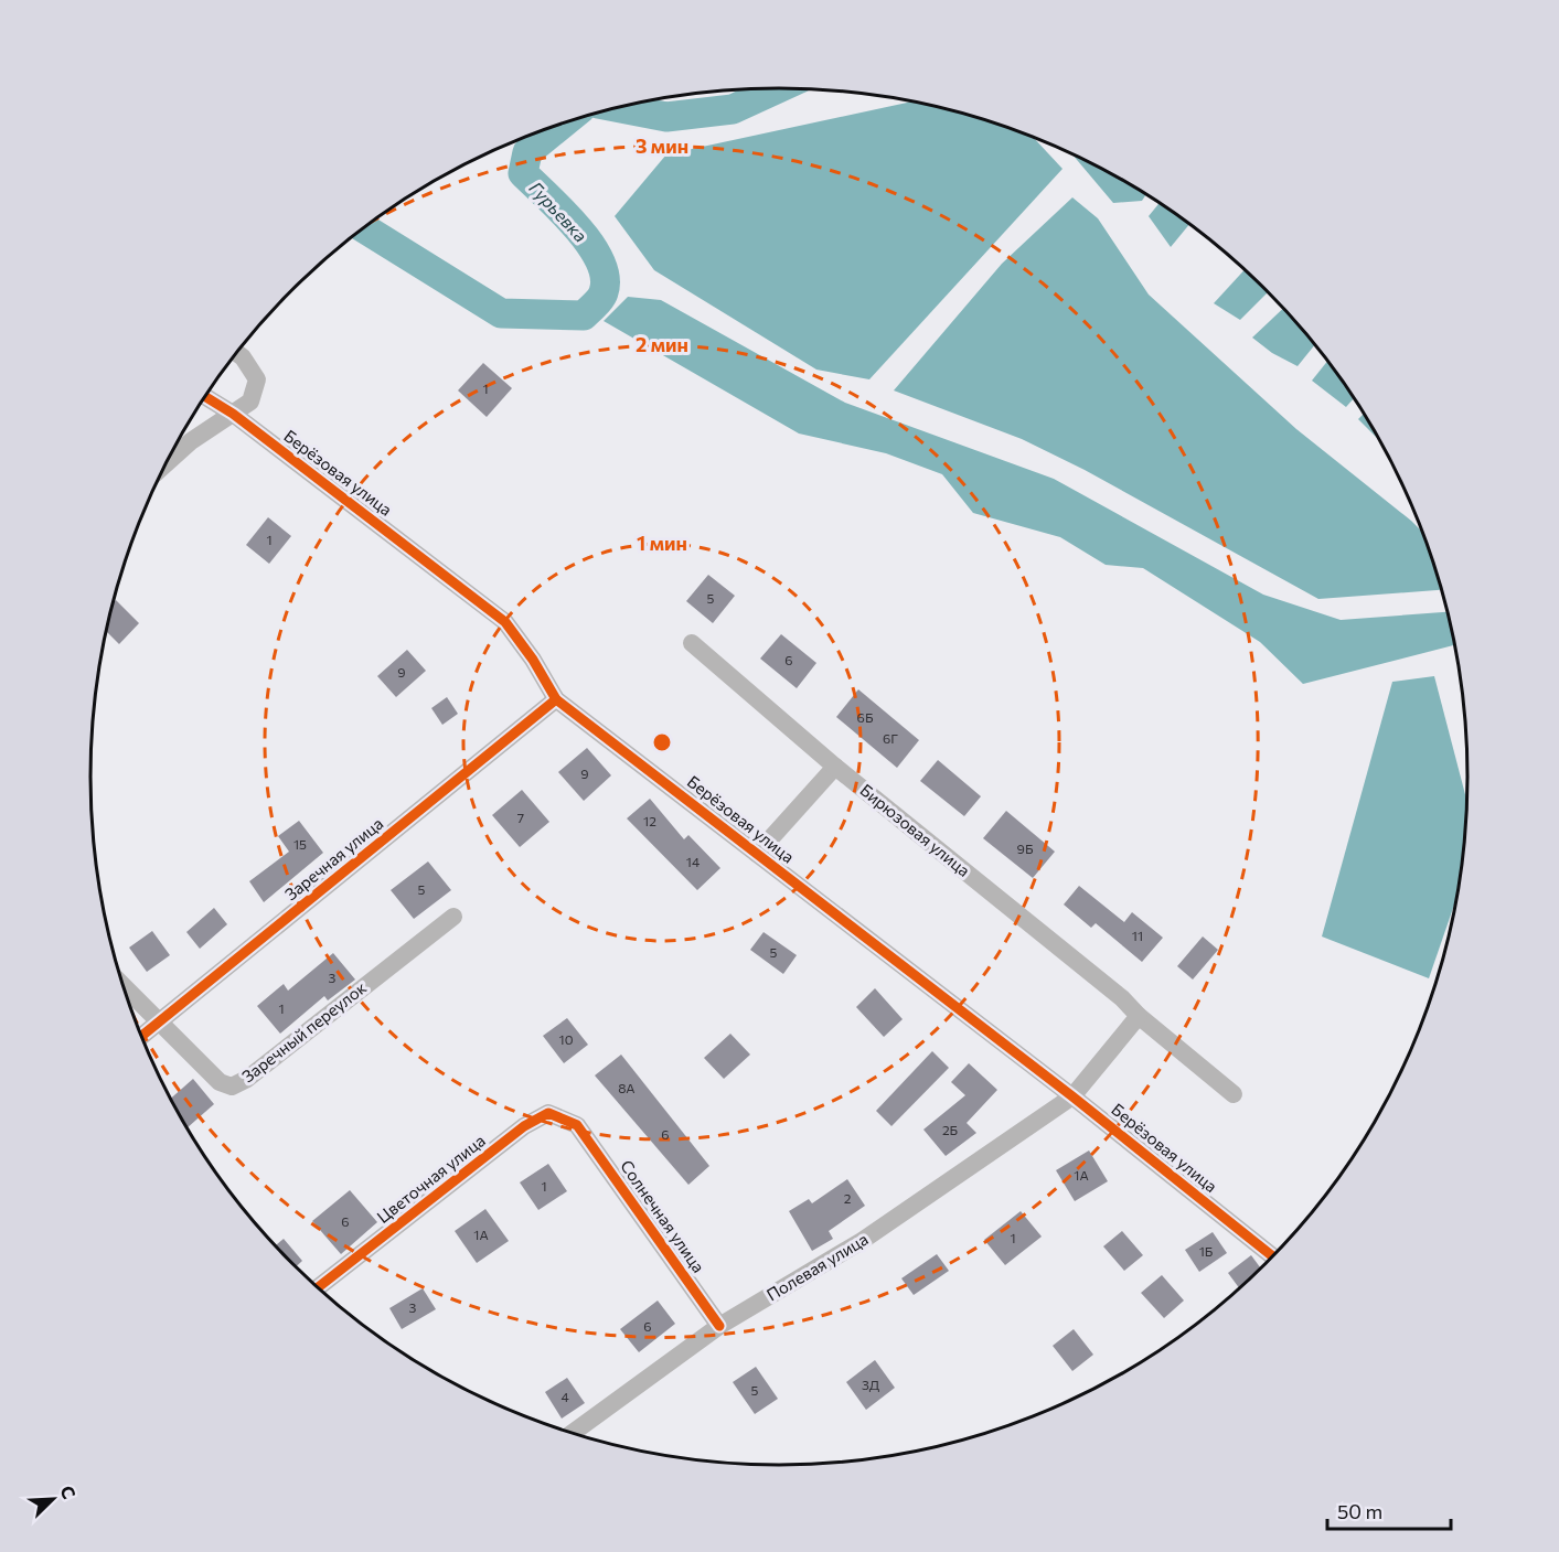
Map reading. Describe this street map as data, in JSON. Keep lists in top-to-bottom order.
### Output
{
  "streets": {
    "street": [
      "Берёзовая улица",
      "Бирюзовая улица",
      "Заречная улица",
      "Заречный переулок",
      "Цветочная улица",
      "Солнечная улица",
      "Полевая улица"
    ]
  },
  "crossings": [
    ["Берёзовая улица", "Заречная улица"],
    ["Берёзовая улица", "Полевая улица"],
    ["Заречная улица", "Заречный переулок"],
    ["Цветочная улица", "Солнечная улица"],
    ["Солнечная улица", "Полевая улица"]
  ],
  "water": ["Гурьевка"],
  "house_numbers": [
    "1",
    "1",
    "5",
    "6",
    "9",
    "6Б",
    "6Г",
    "9",
    "7",
    "12",
    "15",
    "9Б",
    "14",
    "5",
    "11",
    "5",
    "3",
    "1",
    "10",
    "8А",
    "2Б",
    "6",
    "1А",
    "1",
    "2",
    "6",
    "1А",
    "1",
    "1Б",
    "3",
    "6",
    "3Д",
    "5",
    "4"
  ],
  "scale_bar": "50 m",
  "north": "top right",
  "rings": ["3 мин", "2 мин", "1 мин"]
}
